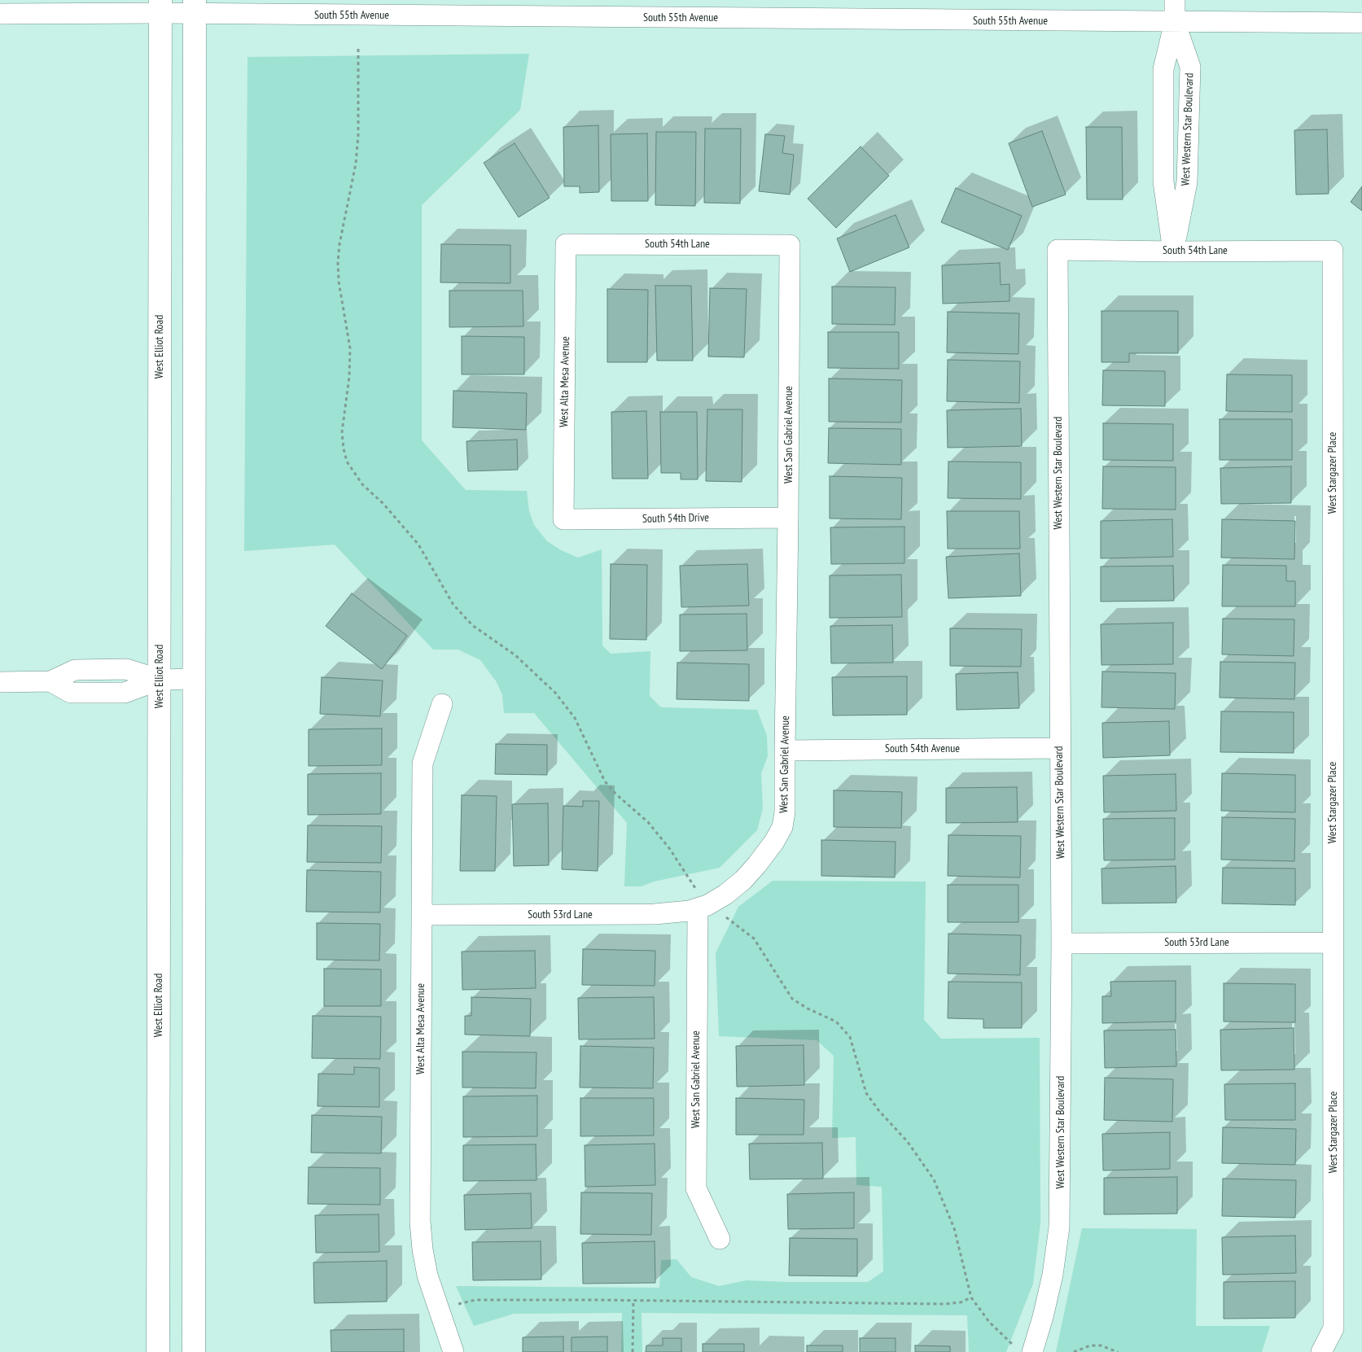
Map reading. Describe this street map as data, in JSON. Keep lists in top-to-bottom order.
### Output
{
  "streets": {
    "main road": ["West Elliot Road"],
    "street": [
      "South 55th Avenue",
      "West Western Star Boulevard",
      "South 54th Lane",
      "West Alta Mesa Avenue",
      "West San Gabriel Avenue",
      "West Stargazer Place",
      "South 54th Drive",
      "South 54th Avenue",
      "South 53rd Lane"
    ]
  },
  "crossings": [
    ["South 55th Avenue", "West Western Star Boulevard"],
    ["South 55th Avenue", "West Elliot Road"],
    ["West Western Star Boulevard", "South 54th Lane"],
    ["West Western Star Boulevard", "South 54th Avenue"],
    ["West Western Star Boulevard", "South 53rd Lane"],
    ["South 54th Lane", "West Alta Mesa Avenue"],
    ["South 54th Lane", "West San Gabriel Avenue"],
    ["South 54th Lane", "West Stargazer Place"],
    ["West Alta Mesa Avenue", "South 54th Drive"],
    ["West Alta Mesa Avenue", "South 53rd Lane"],
    ["West San Gabriel Avenue", "South 54th Drive"],
    ["West San Gabriel Avenue", "South 54th Avenue"],
    ["West San Gabriel Avenue", "South 53rd Lane"],
    ["West Stargazer Place", "South 53rd Lane"]
  ]
}
